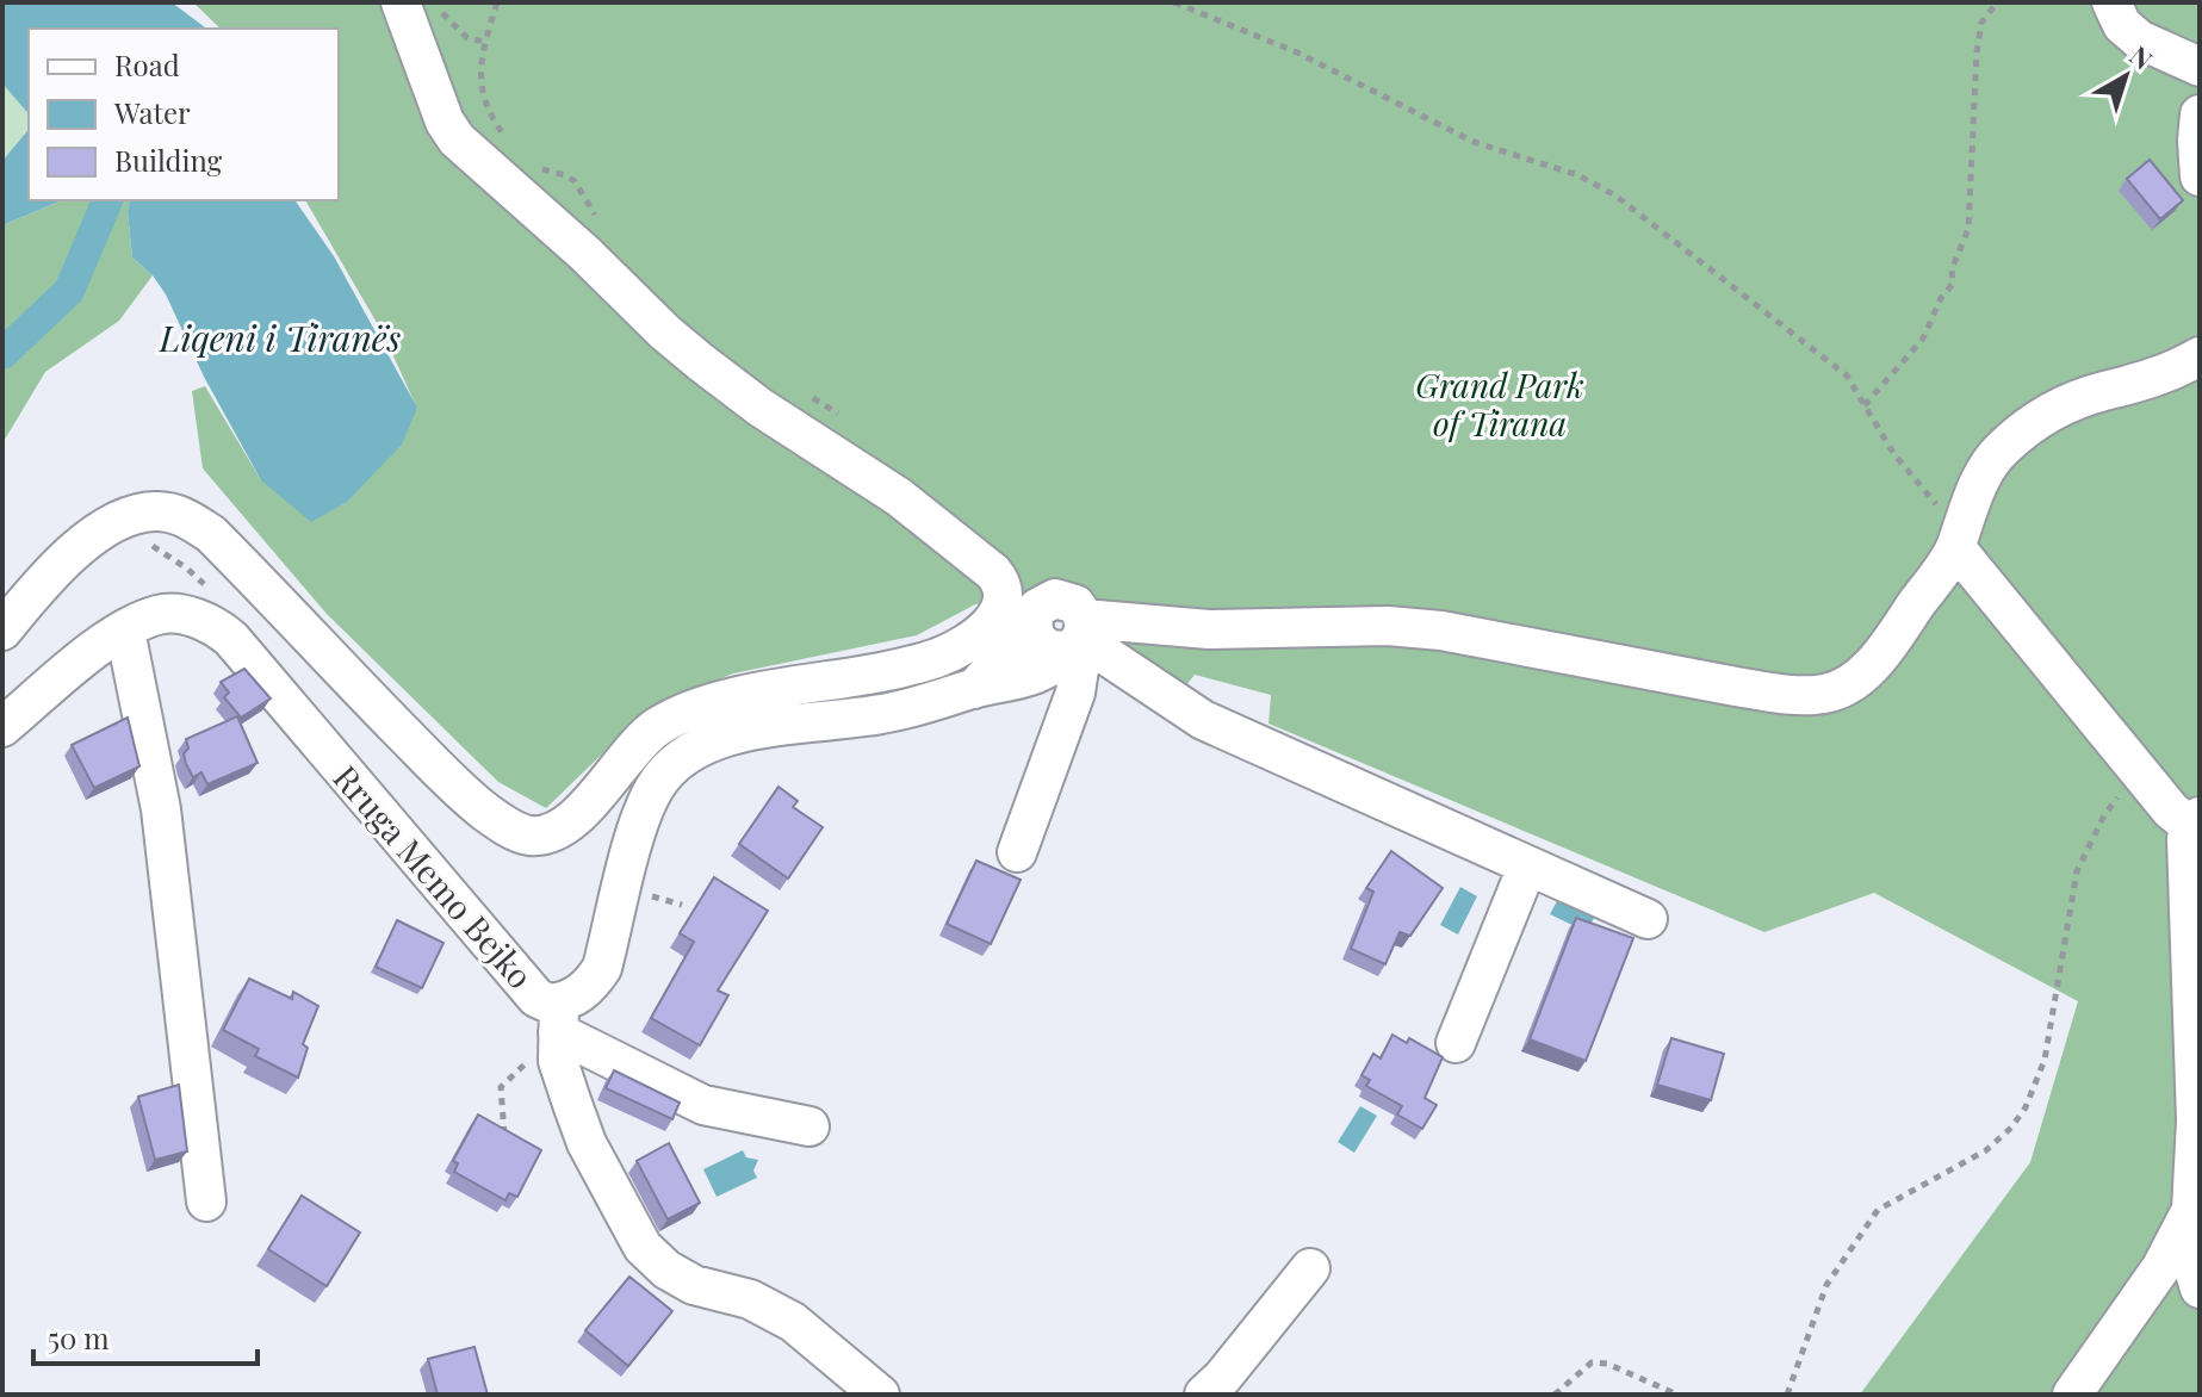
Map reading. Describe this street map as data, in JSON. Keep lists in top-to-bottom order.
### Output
{
  "streets": {
    "street": ["Rruga Memo Bejko"]
  },
  "water": ["Liqeni i Tiranës"],
  "parks": ["Grand Park of Tirana"],
  "legend": ["Road", "Water", "Building"],
  "scale_bar": "50 m",
  "north": "top right"
}
